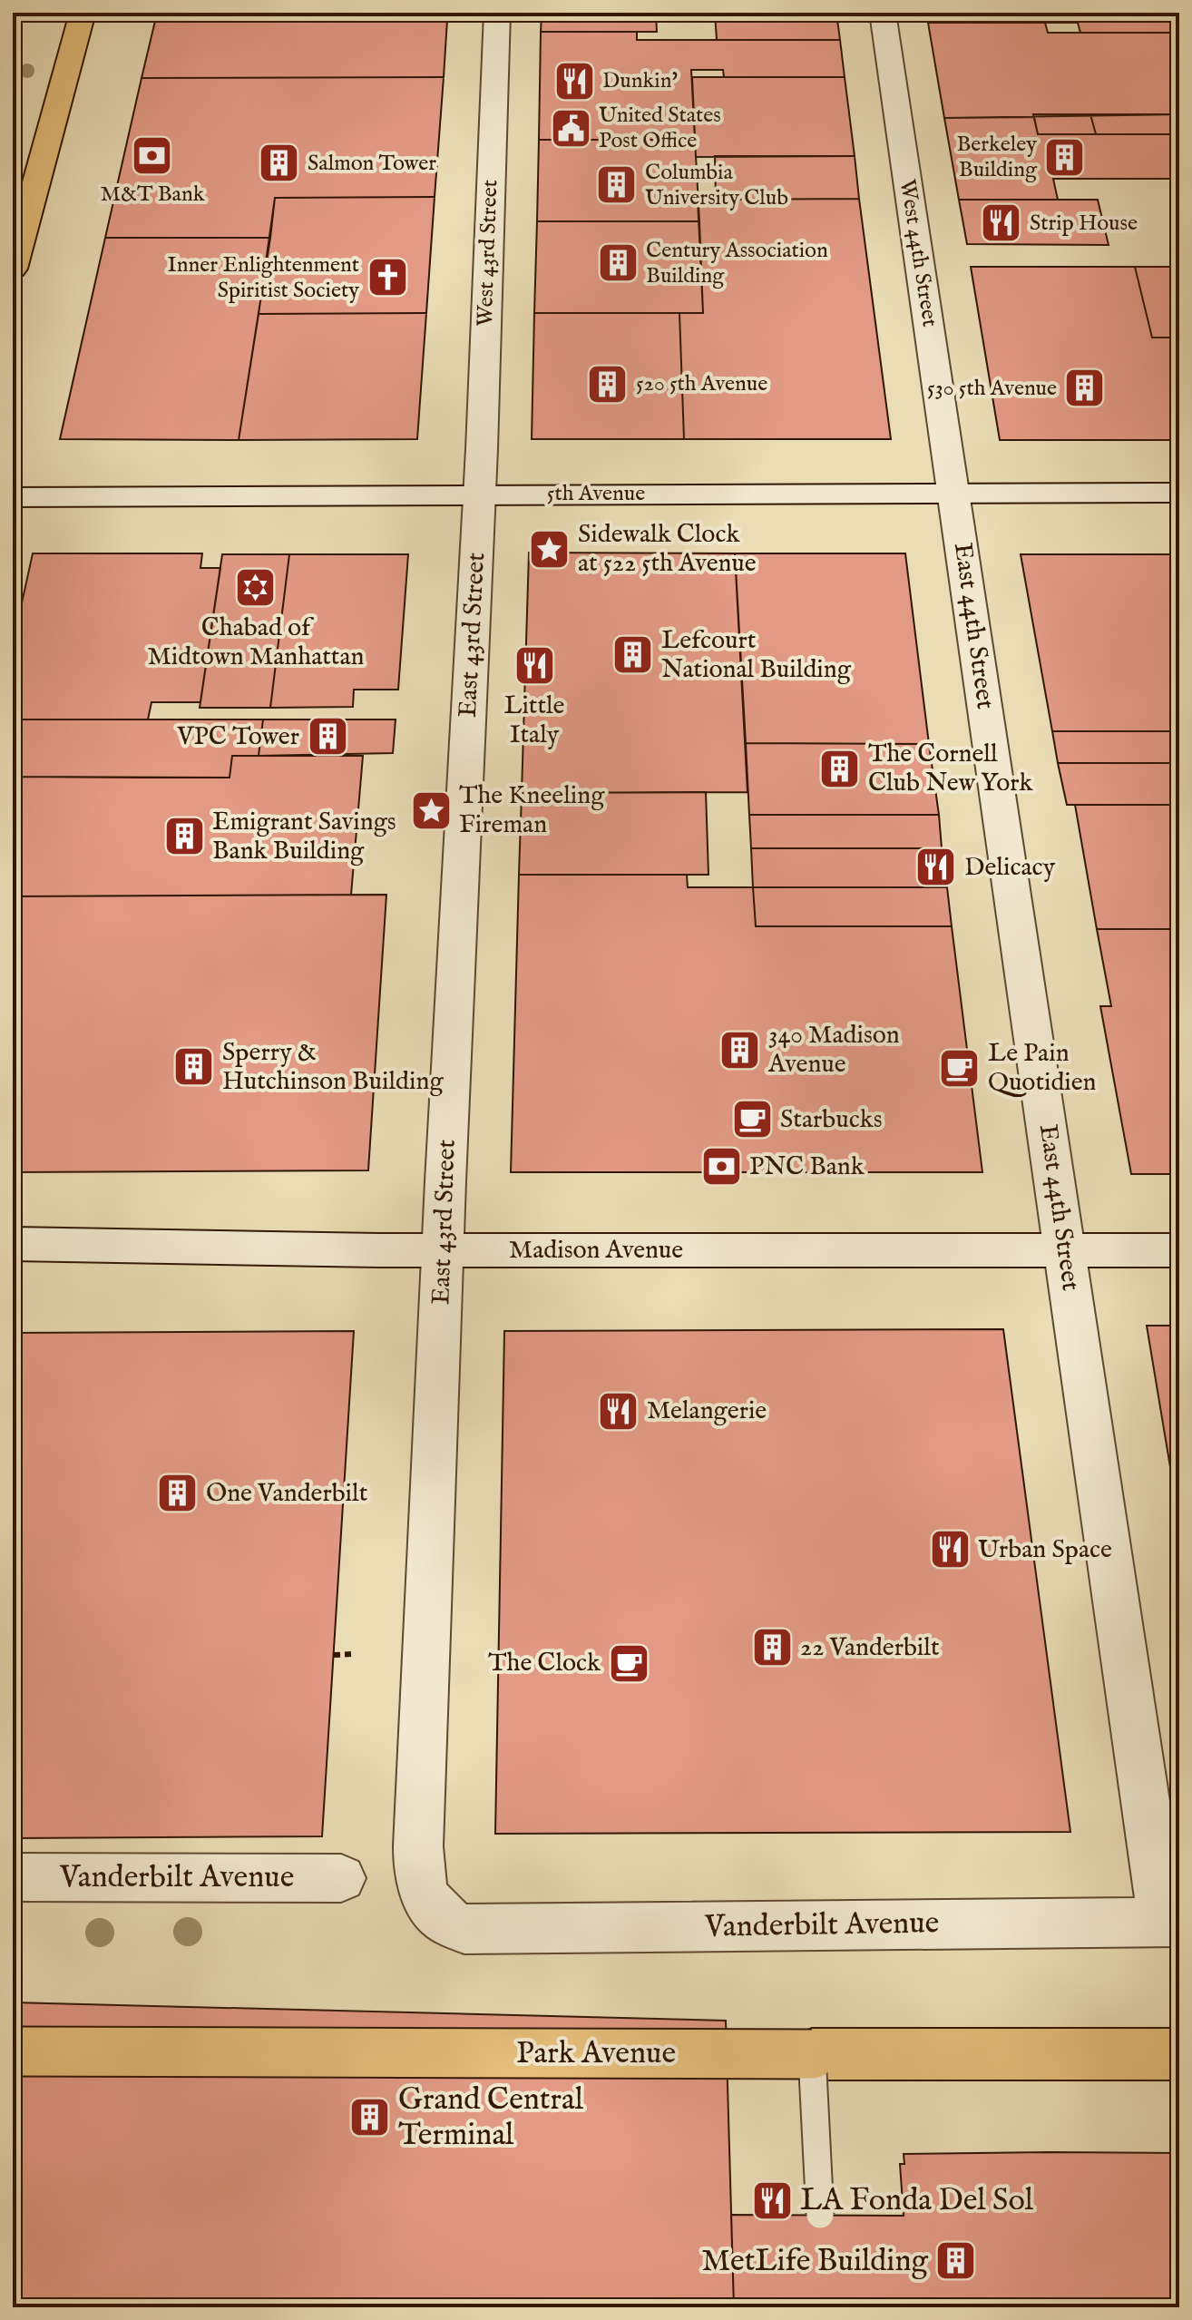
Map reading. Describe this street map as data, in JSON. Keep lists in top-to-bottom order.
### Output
{
  "streets": {
    "main road": ["Park Avenue"],
    "street": [
      "West 43rd Street",
      "West 44th Street",
      "5th Avenue",
      "East 44th Street",
      "East 43rd Street",
      "Madison Avenue",
      "Vanderbilt Avenue"
    ]
  },
  "crossings": [
    ["West 43rd Street", "5th Avenue"],
    ["West 43rd Street", "East 43rd Street"],
    ["West 44th Street", "5th Avenue"],
    ["West 44th Street", "East 44th Street"],
    ["5th Avenue", "East 44th Street"],
    ["5th Avenue", "East 43rd Street"],
    ["East 44th Street", "Madison Avenue"],
    ["East 44th Street", "Vanderbilt Avenue"],
    ["East 43rd Street", "Madison Avenue"],
    ["East 43rd Street", "Vanderbilt Avenue"]
  ],
  "places": {
    "restaurant": [
      "Dunkin'",
      "Strip House",
      "Little Italy",
      "Delicacy",
      "Melangerie",
      "Urban Space",
      "LA Fonda Del Sol"
    ],
    "public building": ["United States Post Office"],
    "bank": ["M&T Bank", "PNC Bank"],
    "building": [
      "Berkeley Building",
      "Salmon Tower",
      "Columbia University Club",
      "Century Association Building",
      "520 5th Avenue",
      "530 5th Avenue",
      "Lefcourt National Building",
      "VPC Tower",
      "The Cornell Club New York",
      "Emigrant Savings Bank Building",
      "340 Madison Avenue",
      "Sperry & Hutchinson Building",
      "One Vanderbilt",
      "22 Vanderbilt",
      "Grand Central Terminal",
      "MetLife Building"
    ],
    "church": ["Inner Enlightenment Spiritist Society"],
    "place": ["Sidewalk Clock at 522 5th Avenue", "The Kneeling Fireman"],
    "synagogue": ["Chabad of Midtown Manhattan"],
    "cafe": ["Le Pain Quotidien", "Starbucks", "The Clock"]
  }
}
